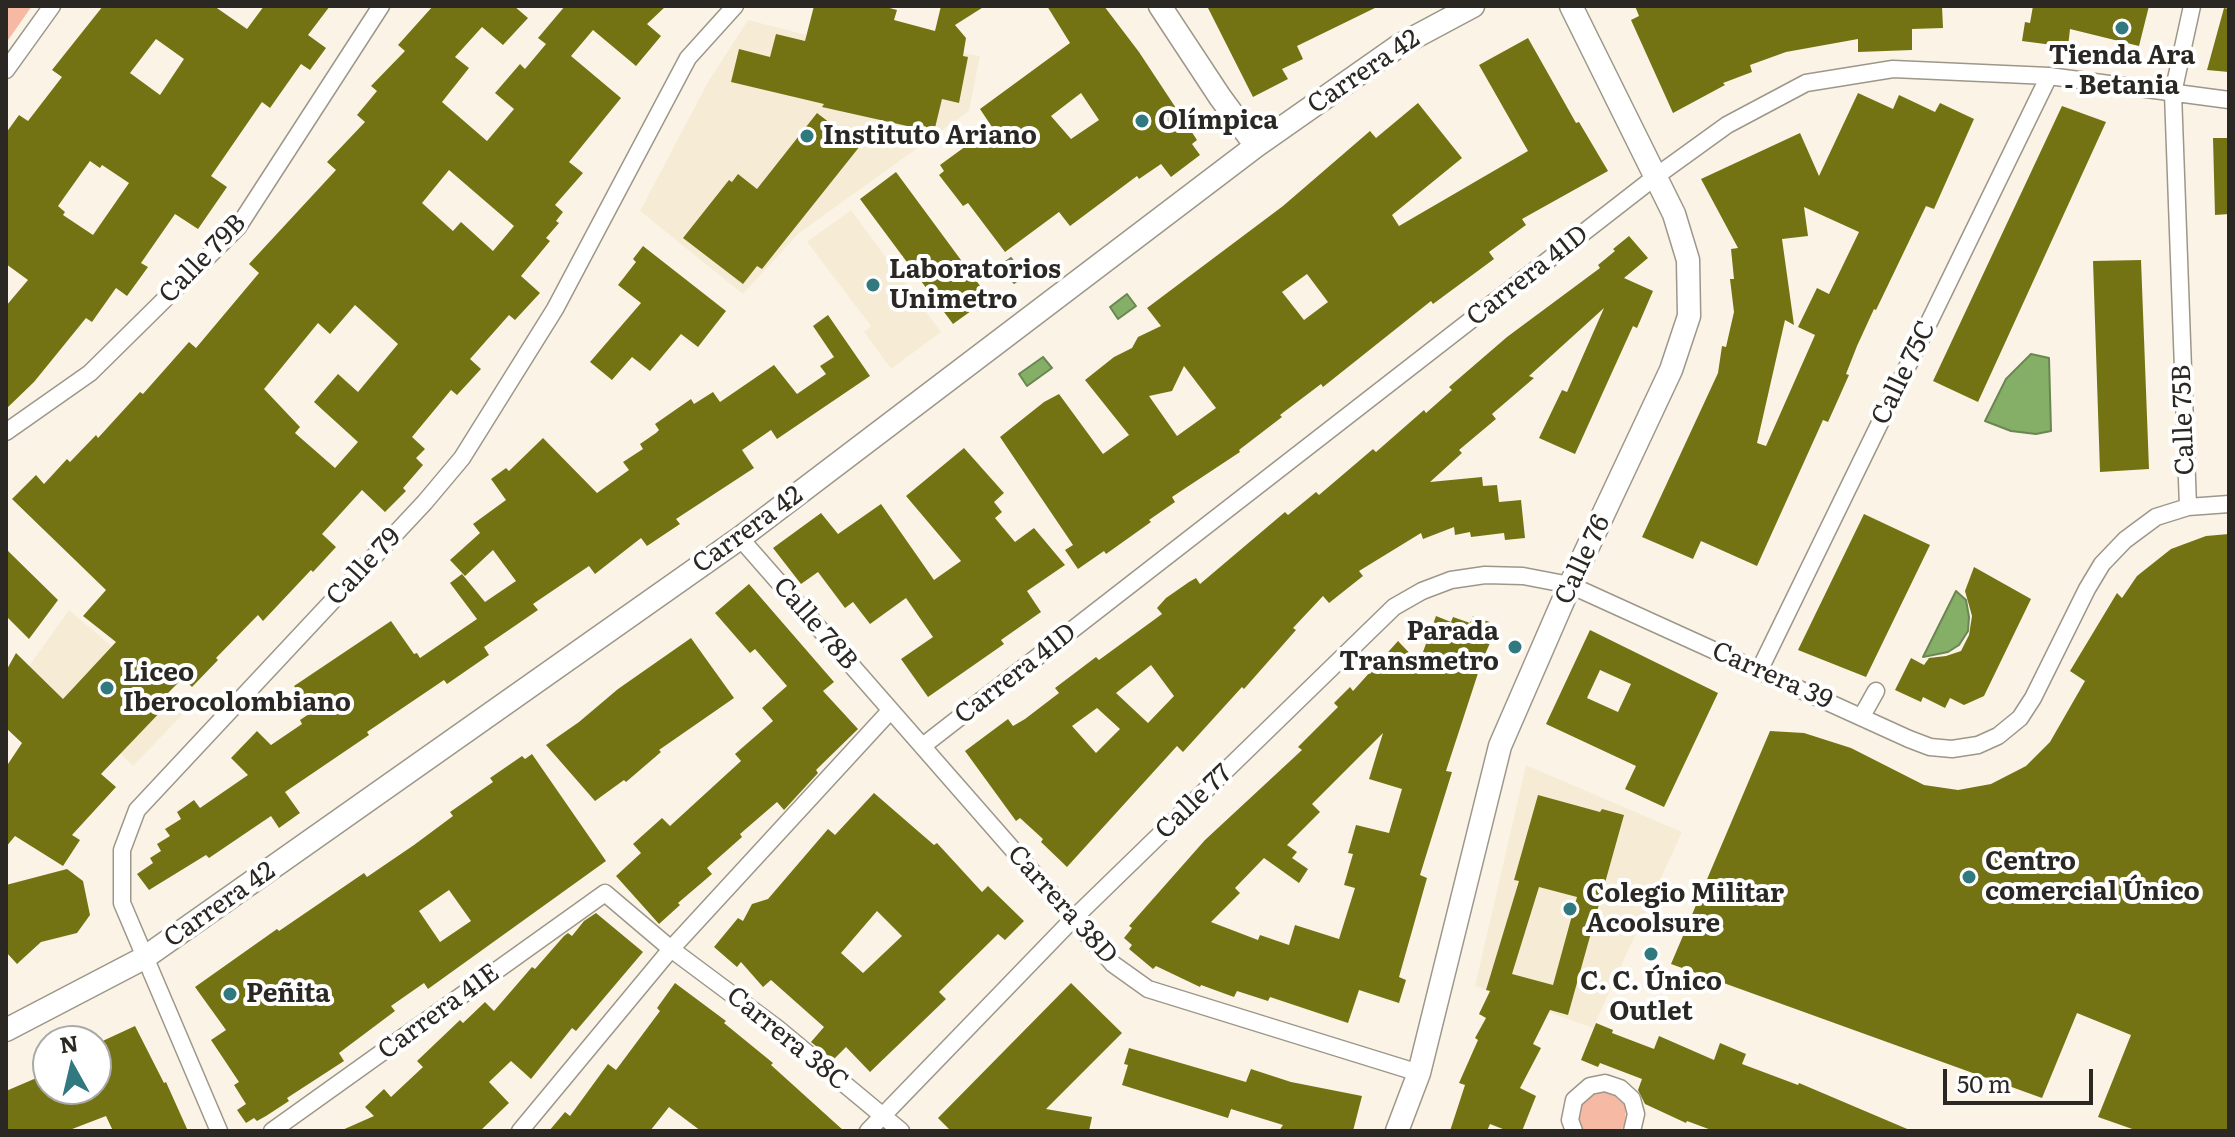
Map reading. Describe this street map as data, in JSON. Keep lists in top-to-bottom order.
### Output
{
  "streets": {
    "street": [
      "Carrera 42",
      "Calle 79B",
      "Carrera 41D",
      "Calle 75C",
      "Calle 75B",
      "Calle 76",
      "Calle 79",
      "Calle 78B",
      "Carrera 39",
      "Calle 77",
      "Carrera 38D",
      "Carrera 41E",
      "Carrera 38C"
    ]
  },
  "crossings": [
    ["Carrera 42", "Calle 79"],
    ["Carrera 42", "Calle 78B"],
    ["Carrera 41D", "Calle 75C"],
    ["Carrera 41D", "Calle 75B"],
    ["Carrera 41D", "Calle 76"],
    ["Carrera 41D", "Carrera 38D"],
    ["Calle 75C", "Carrera 39"],
    ["Calle 75B", "Carrera 39"],
    ["Calle 76", "Carrera 39"],
    ["Calle 76", "Calle 77"],
    ["Calle 76", "Carrera 38D"],
    ["Calle 78B", "Carrera 38D"],
    ["Carrera 39", "Calle 77"],
    ["Calle 77", "Carrera 38D"],
    ["Calle 77", "Carrera 38C"],
    ["Carrera 41E", "Carrera 38C"]
  ],
  "places": [
    "Tienda Ara - Betania",
    "Olímpica",
    "Instituto Ariano",
    "Laboratorios Unimetro",
    "Parada Transmetro",
    "Liceo Iberocolombiano",
    "Centro comercial Único",
    "Colegio Militar Acoolsure",
    "C. C. Único Outlet",
    "Peñita"
  ],
  "scale_bar": "50 m",
  "north": "top"
}
